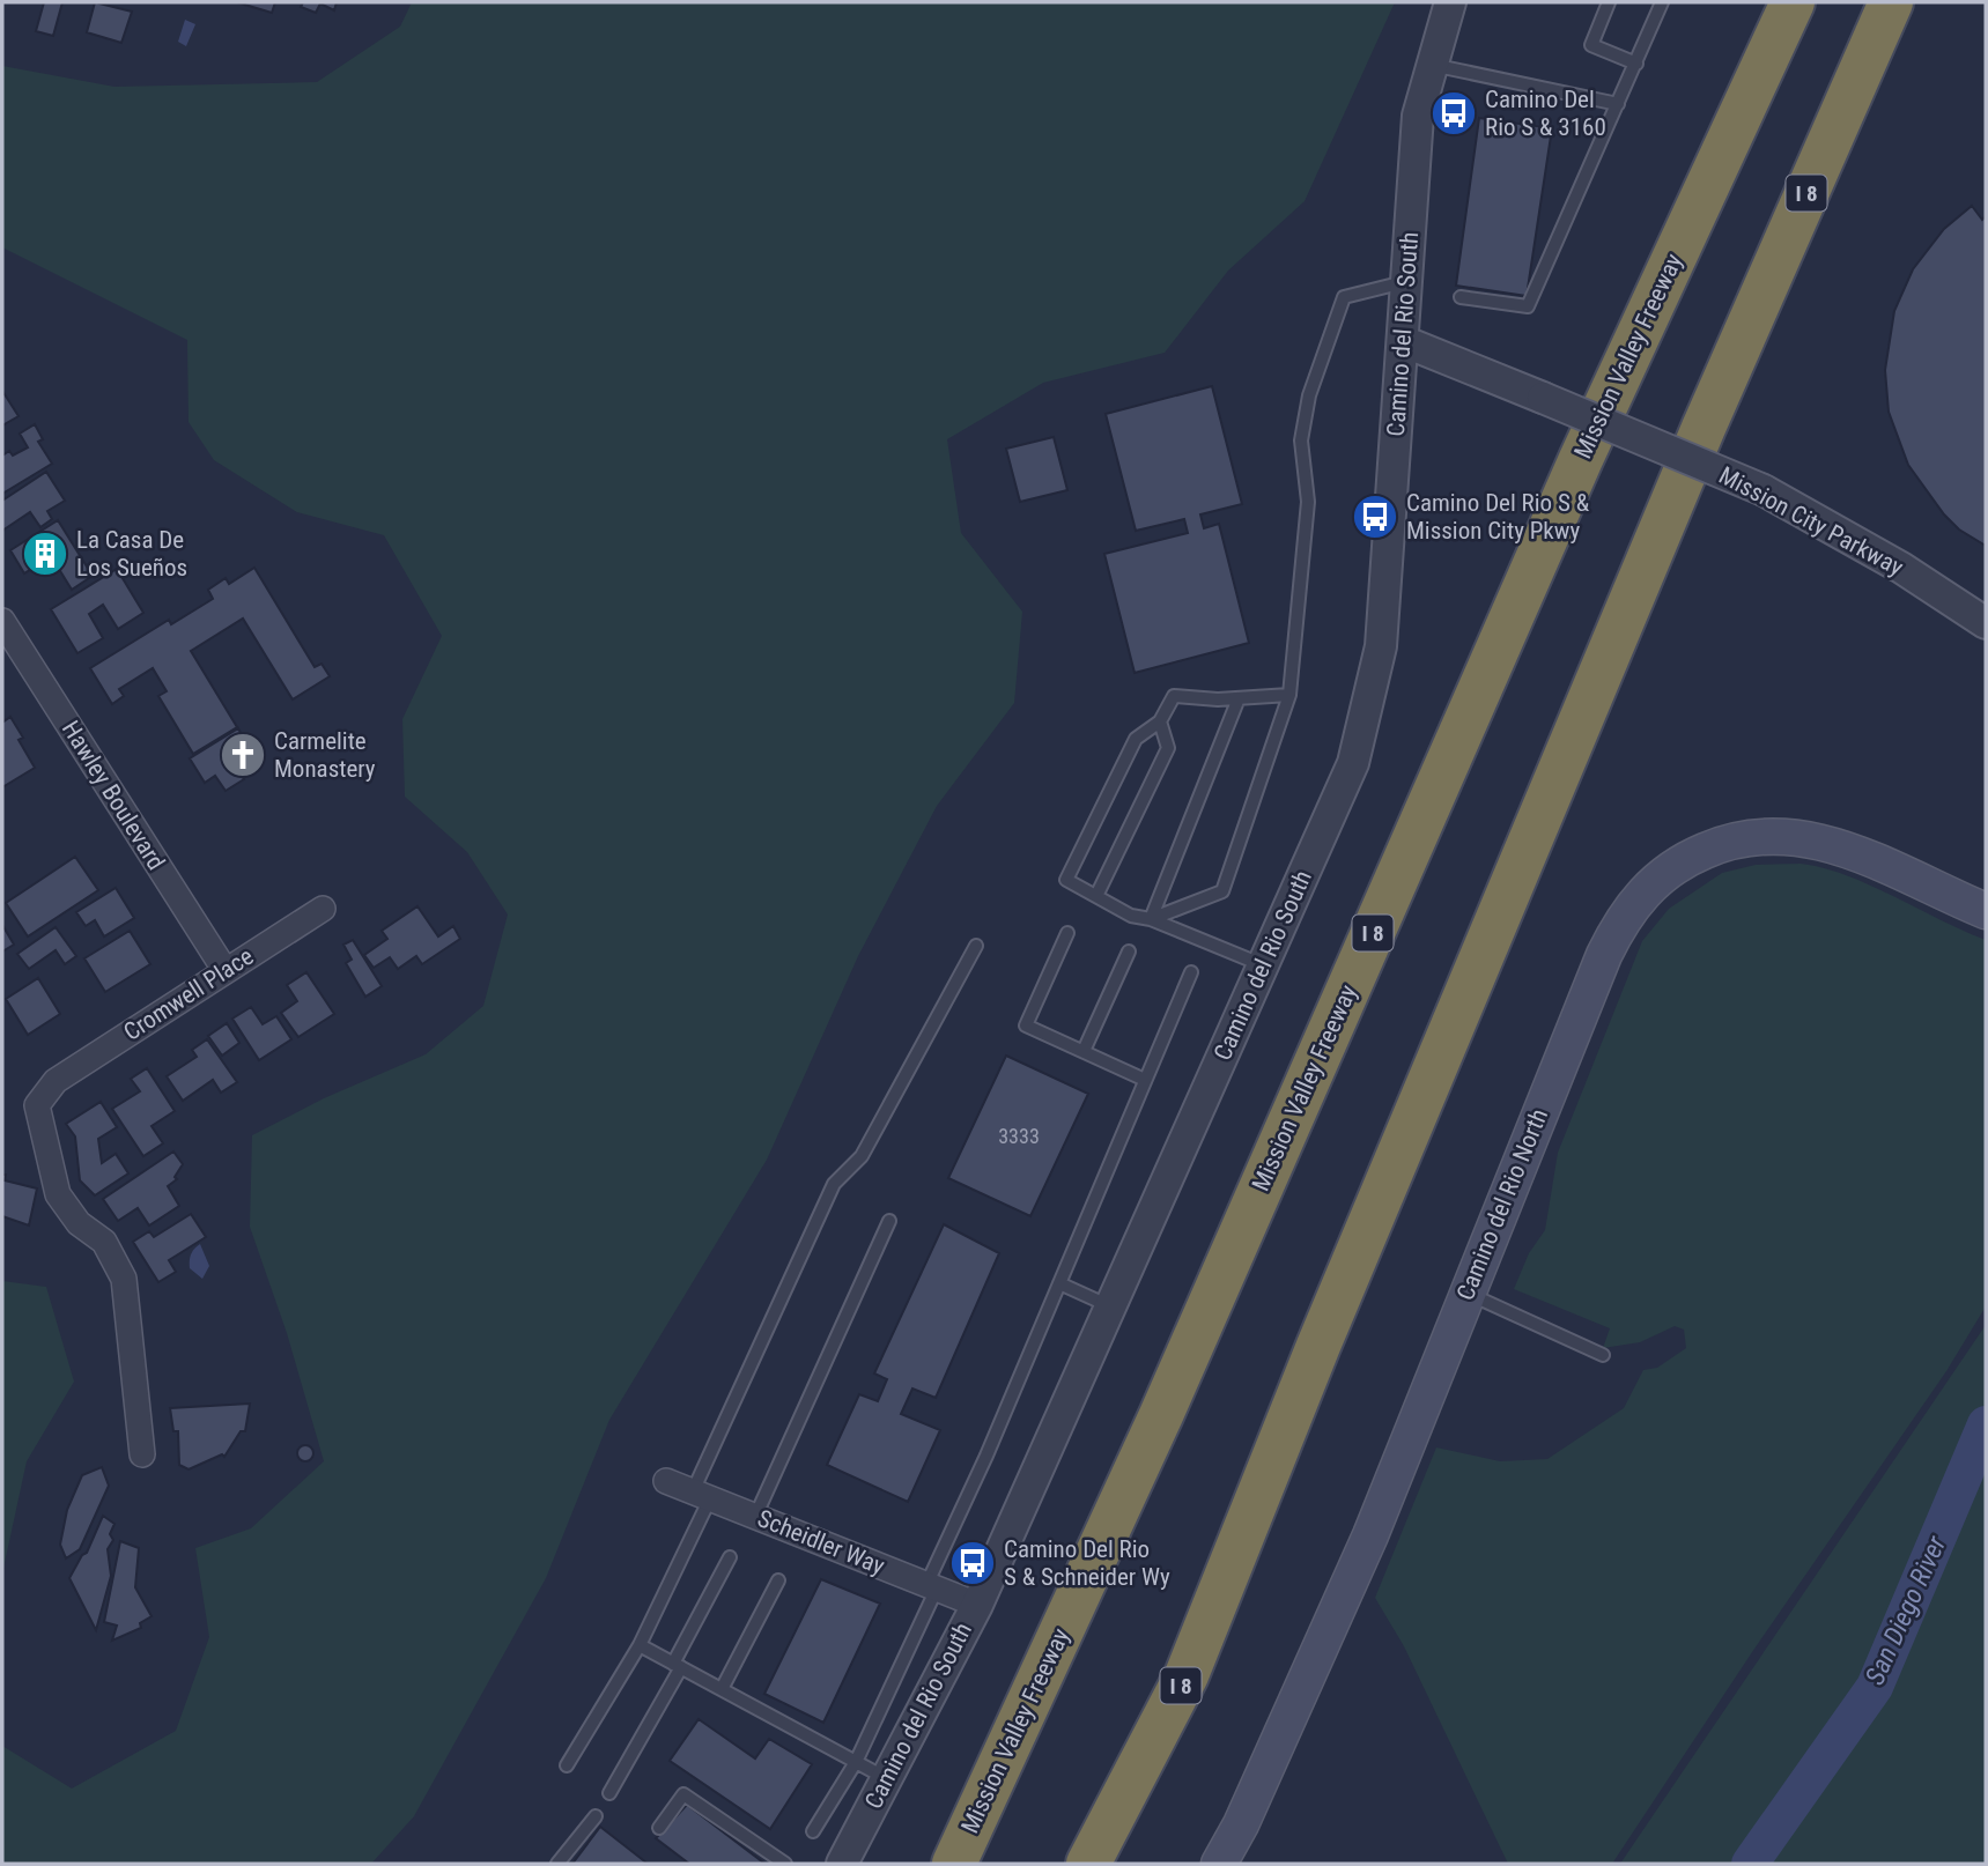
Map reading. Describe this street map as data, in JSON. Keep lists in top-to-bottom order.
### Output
{
  "streets": {
    "highway": ["I 8", "Mission Valley Freeway"],
    "main road": ["Camino del Rio North"],
    "street": [
      "Camino del Rio South",
      "Mission City Parkway",
      "Hawley Boulevard",
      "Cromwell Place",
      "Scheidler Way"
    ]
  },
  "crossings": [
    ["Camino del Rio South", "Mission City Parkway"],
    ["Camino del Rio South", "Scheidler Way"],
    ["Hawley Boulevard", "Cromwell Place"]
  ],
  "water": ["San Diego River"],
  "places": {
    "bus stop": ["Camino Del Rio S & 3160", "Camino Del Rio S & Mission City Pkwy", "Camino Del Rio S & Schneider Wy"],
    "building": ["La Casa De Los Sueños"],
    "church": ["Carmelite Monastery"]
  },
  "house_numbers": ["3333"]
}
